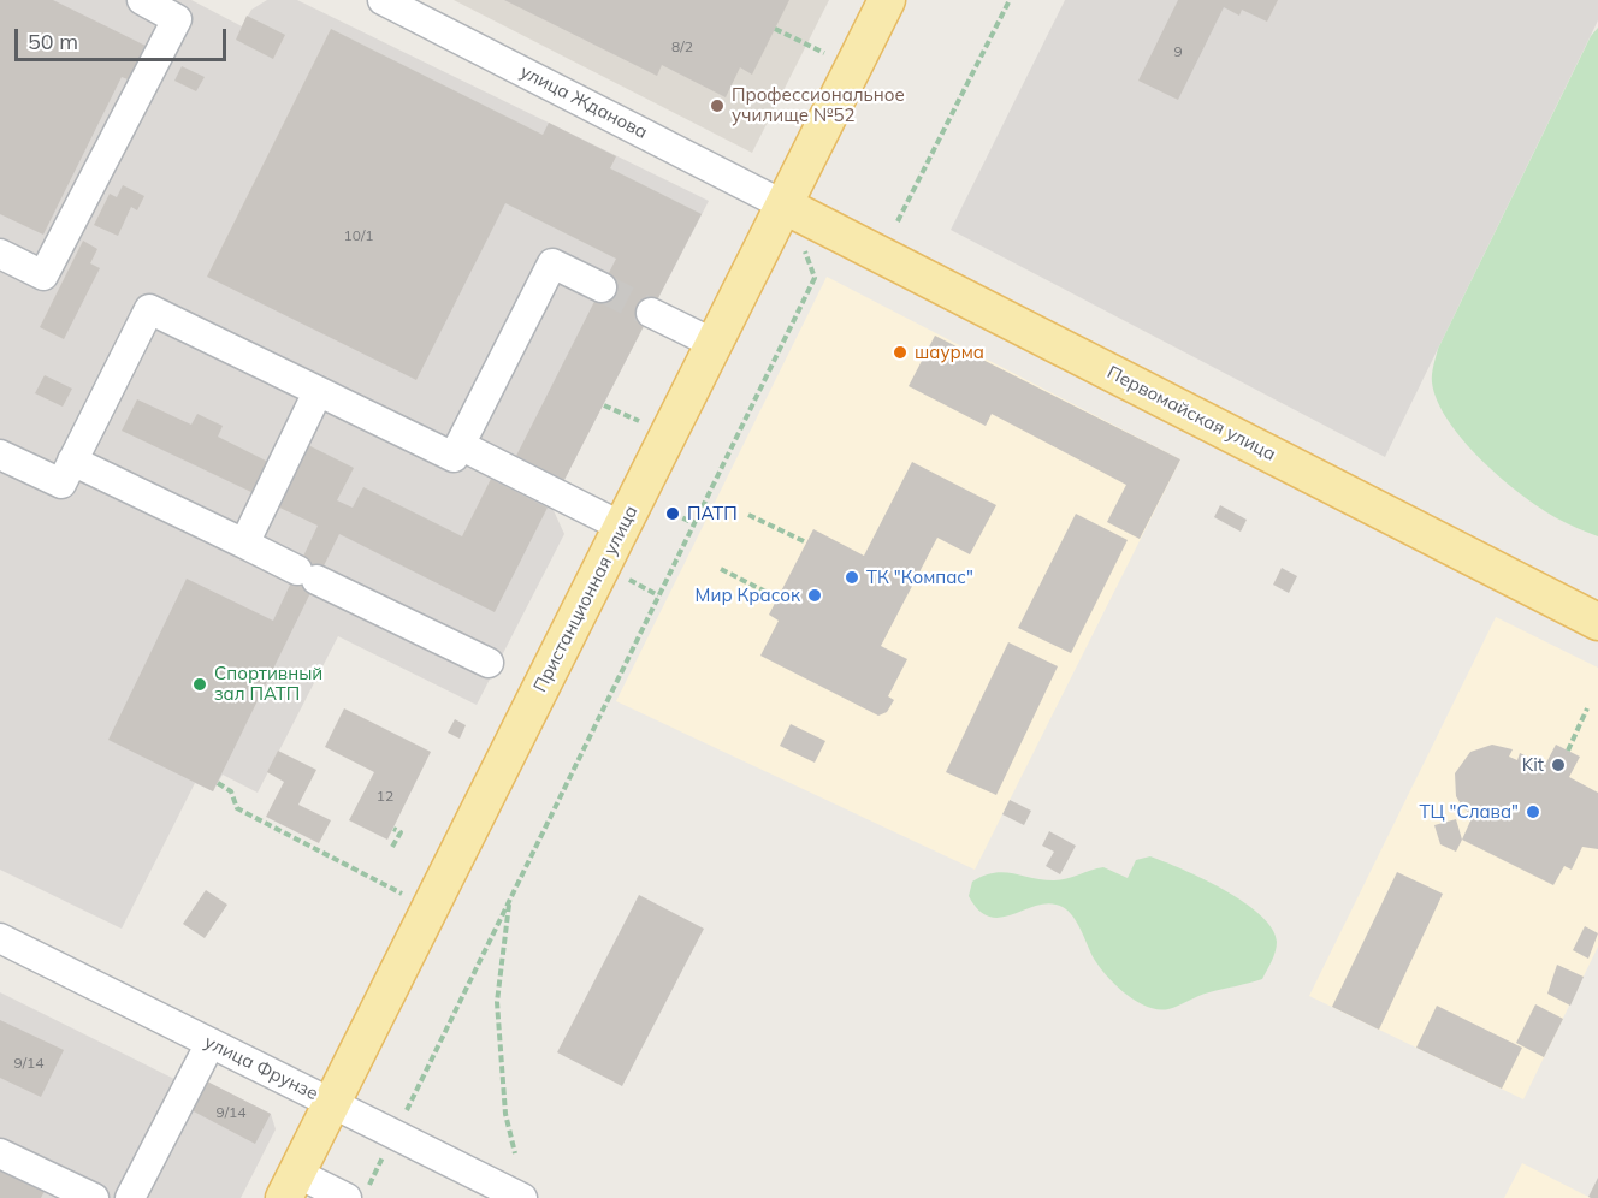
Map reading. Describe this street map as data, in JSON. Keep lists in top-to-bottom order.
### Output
{
  "streets": {
    "main road": ["Первомайская улица", "Пристанционная улица"],
    "street": ["улица Жданова", "улица Фрунзе"]
  },
  "crossings": [
    ["улица Жданова", "Первомайская улица"],
    ["улица Жданова", "Пристанционная улица"],
    ["Первомайская улица", "Пристанционная улица"],
    ["Пристанционная улица", "улица Фрунзе"]
  ],
  "places": [
    "Профессиональное училище №52",
    "шаурма",
    "ПАТП",
    "ТК \"Компас\"",
    "Мир Красок",
    "Спортивный зал ПАТП",
    "Kit",
    "ТЦ \"Слава\""
  ],
  "house_numbers": [
    "8/2",
    "9",
    "10/1",
    "12",
    "9/14",
    "9/14"
  ],
  "scale_bar": "50 m"
}
